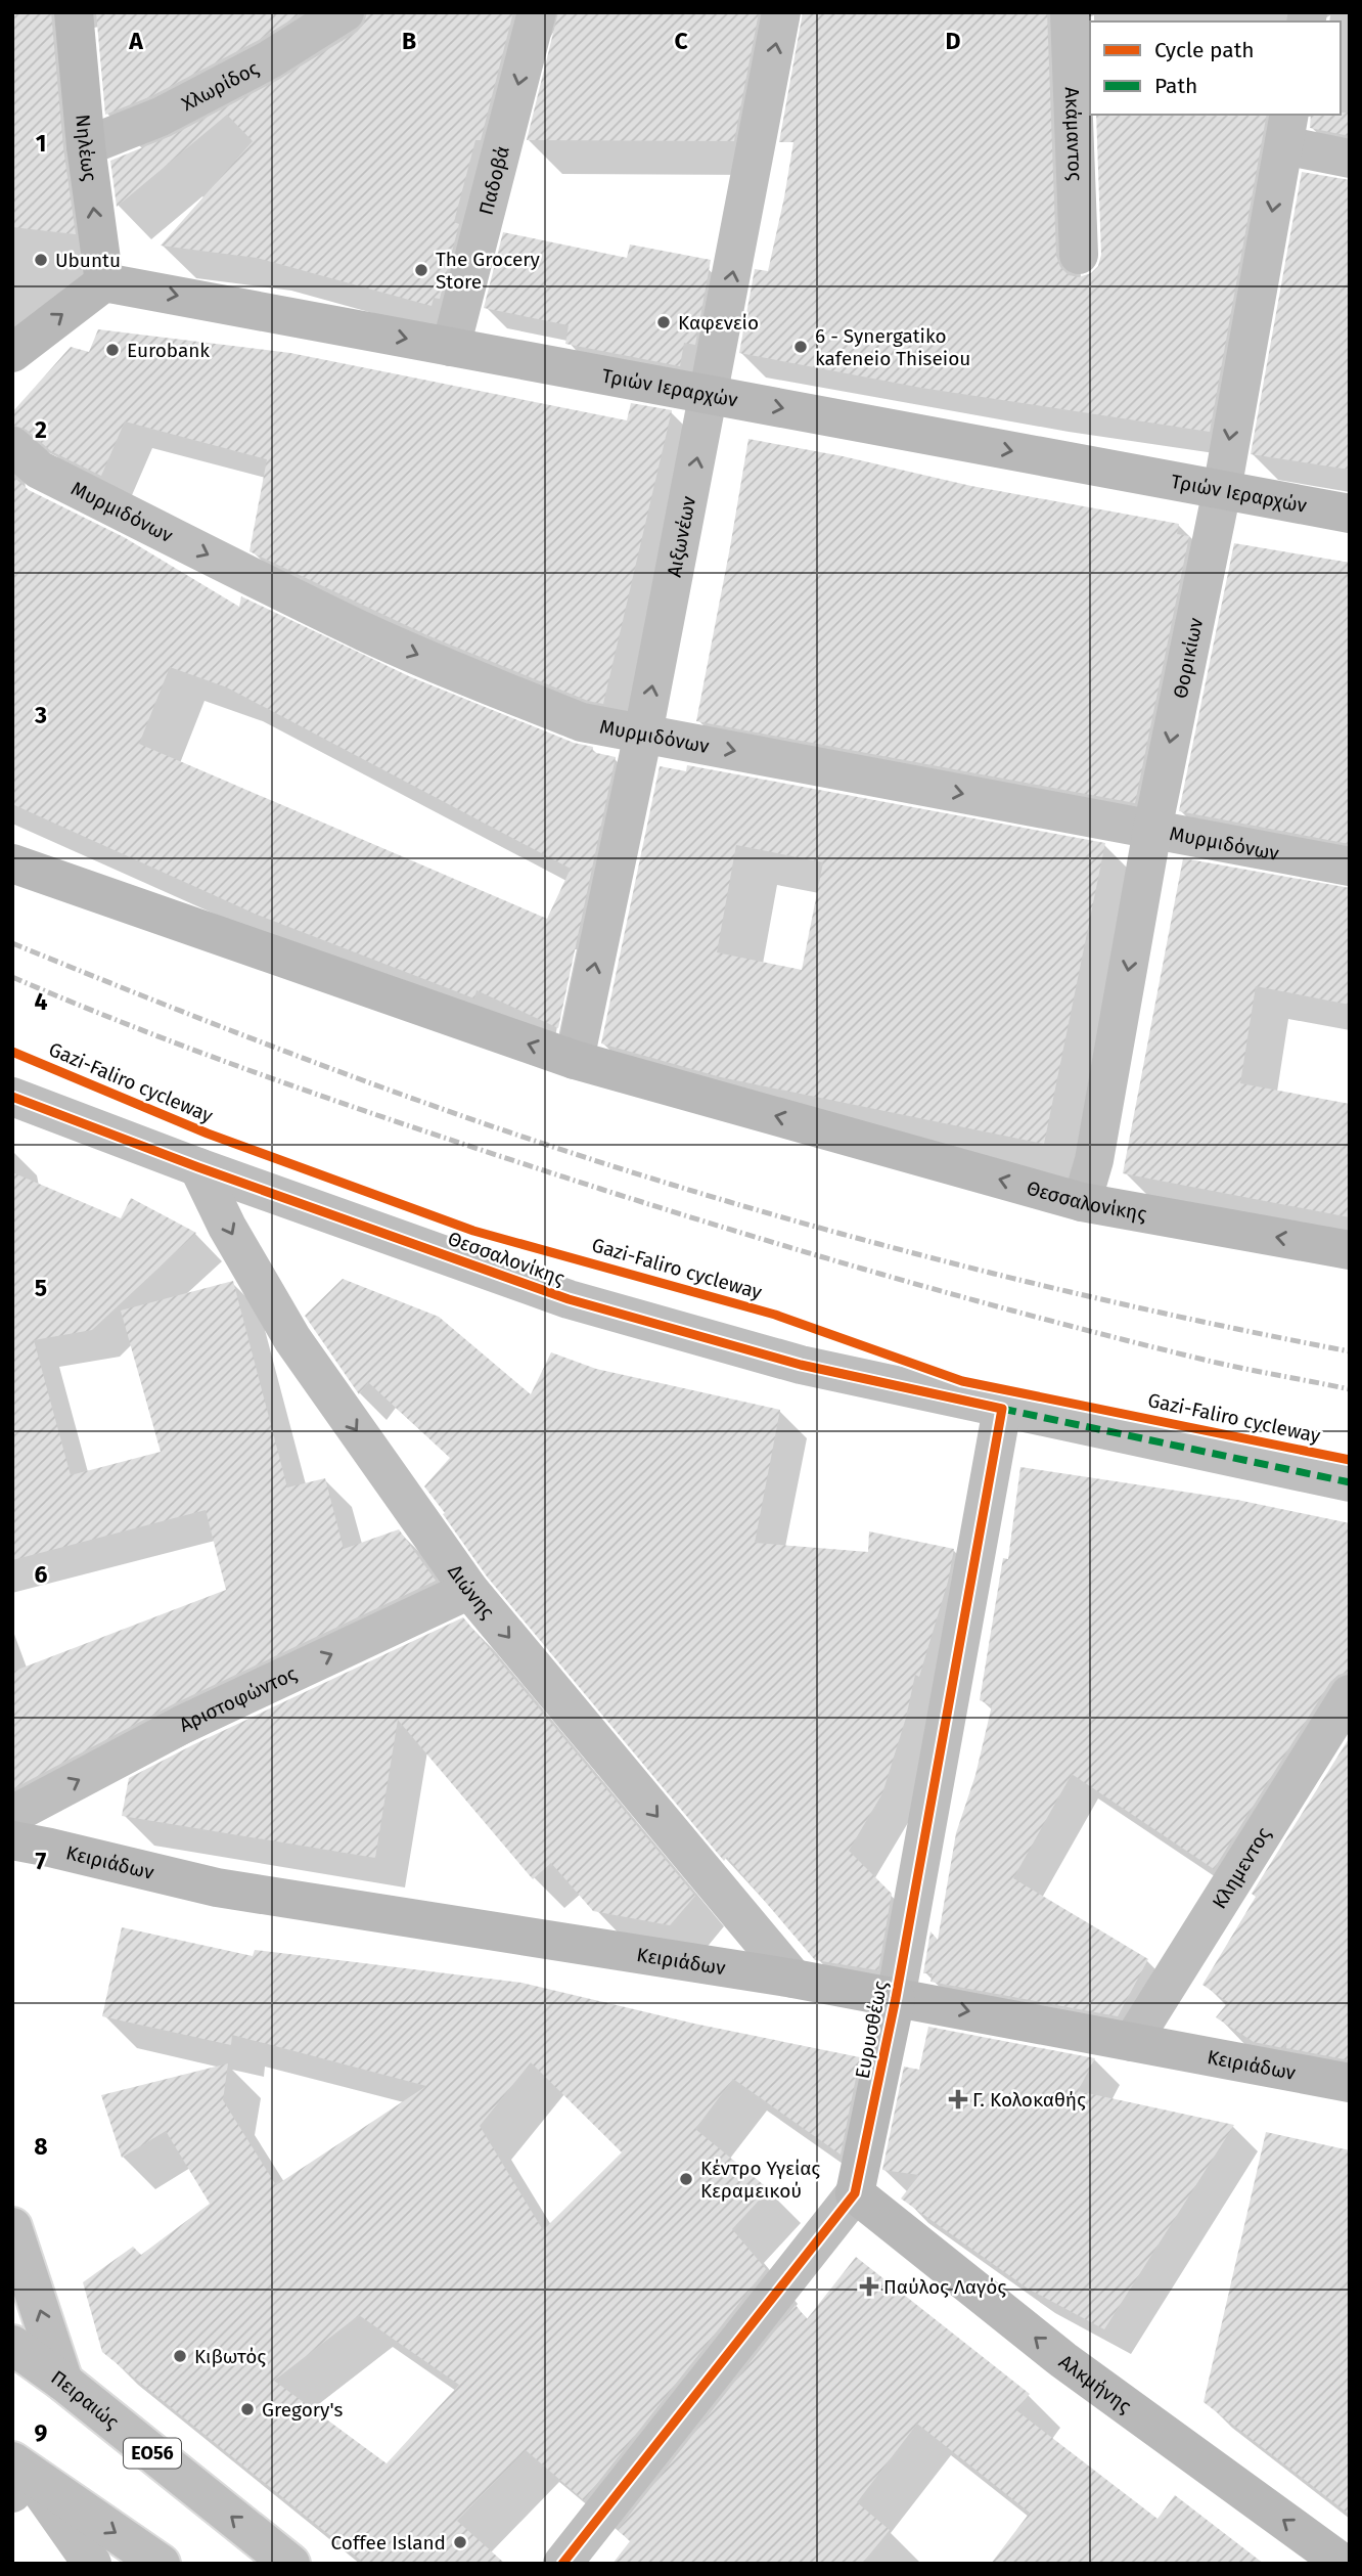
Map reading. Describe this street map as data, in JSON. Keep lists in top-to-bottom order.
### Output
{
  "streets": {
    "street": [
      "Χλωρίδος",
      "Ακάμαντος",
      "Νηλέως",
      "Παδοβά",
      "Τριών Ιεραρχών",
      "Μυρμιδόνων",
      "Αιξωνέων",
      "Θορικίων",
      "Θεσσαλονίκης",
      "Διώνης",
      "Αριστοφώντος",
      "Κειριάδων",
      "Κλημεντος",
      "Ευρυσθέως",
      "Αλκμήνης",
      "Πειραιώς",
      "ΕΟ56"
    ],
    "cycle path": ["Gazi-Faliro cycleway"]
  },
  "crossings": [
    ["Χλωρίδος", "Νηλέως"],
    ["Νηλέως", "Τριών Ιεραρχών"],
    ["Παδοβά", "Τριών Ιεραρχών"],
    ["Τριών Ιεραρχών", "Αιξωνέων"],
    ["Τριών Ιεραρχών", "Θορικίων"],
    ["Μυρμιδόνων", "Αιξωνέων"],
    ["Μυρμιδόνων", "Θορικίων"],
    ["Αιξωνέων", "Θεσσαλονίκης"],
    ["Θορικίων", "Θεσσαλονίκης"],
    ["Θεσσαλονίκης", "Διώνης"],
    ["Θεσσαλονίκης", "Ευρυσθέως"],
    ["Διώνης", "Αριστοφώντος"],
    ["Διώνης", "Κειριάδων"],
    ["Κειριάδων", "Κλημεντος"],
    ["Κειριάδων", "Ευρυσθέως"],
    ["Ευρυσθέως", "Αλκμήνης"]
  ],
  "one_way": [
    "Νηλέως",
    "Παδοβά",
    "Τριών Ιεραρχών",
    "Μυρμιδόνων",
    "Αιξωνέων",
    "Θορικίων",
    "Διώνης",
    "Αριστοφώντος",
    "Αλκμήνης"
  ],
  "places": {
    "other": [
      "Ubuntu",
      "The Grocery Store",
      "Καφενείο",
      "6 - Synergatiko kafeneio Thiseiou",
      "Eurobank",
      "Κέντρο Υγείας Κεραμεικού",
      "Κιβωτός",
      "Gregory's",
      "Coffee Island"
    ],
    "health": ["Γ. Κολοκαθής", "Παύλος Λαγός"]
  },
  "legend": ["Cycle path", "Path"],
  "grid": {
    "columns": [
      "A",
      "B",
      "C",
      "D"
    ],
    "rows": [
      "1",
      "2",
      "3",
      "4",
      "5",
      "6",
      "7",
      "8",
      "9"
    ]
  }
}
